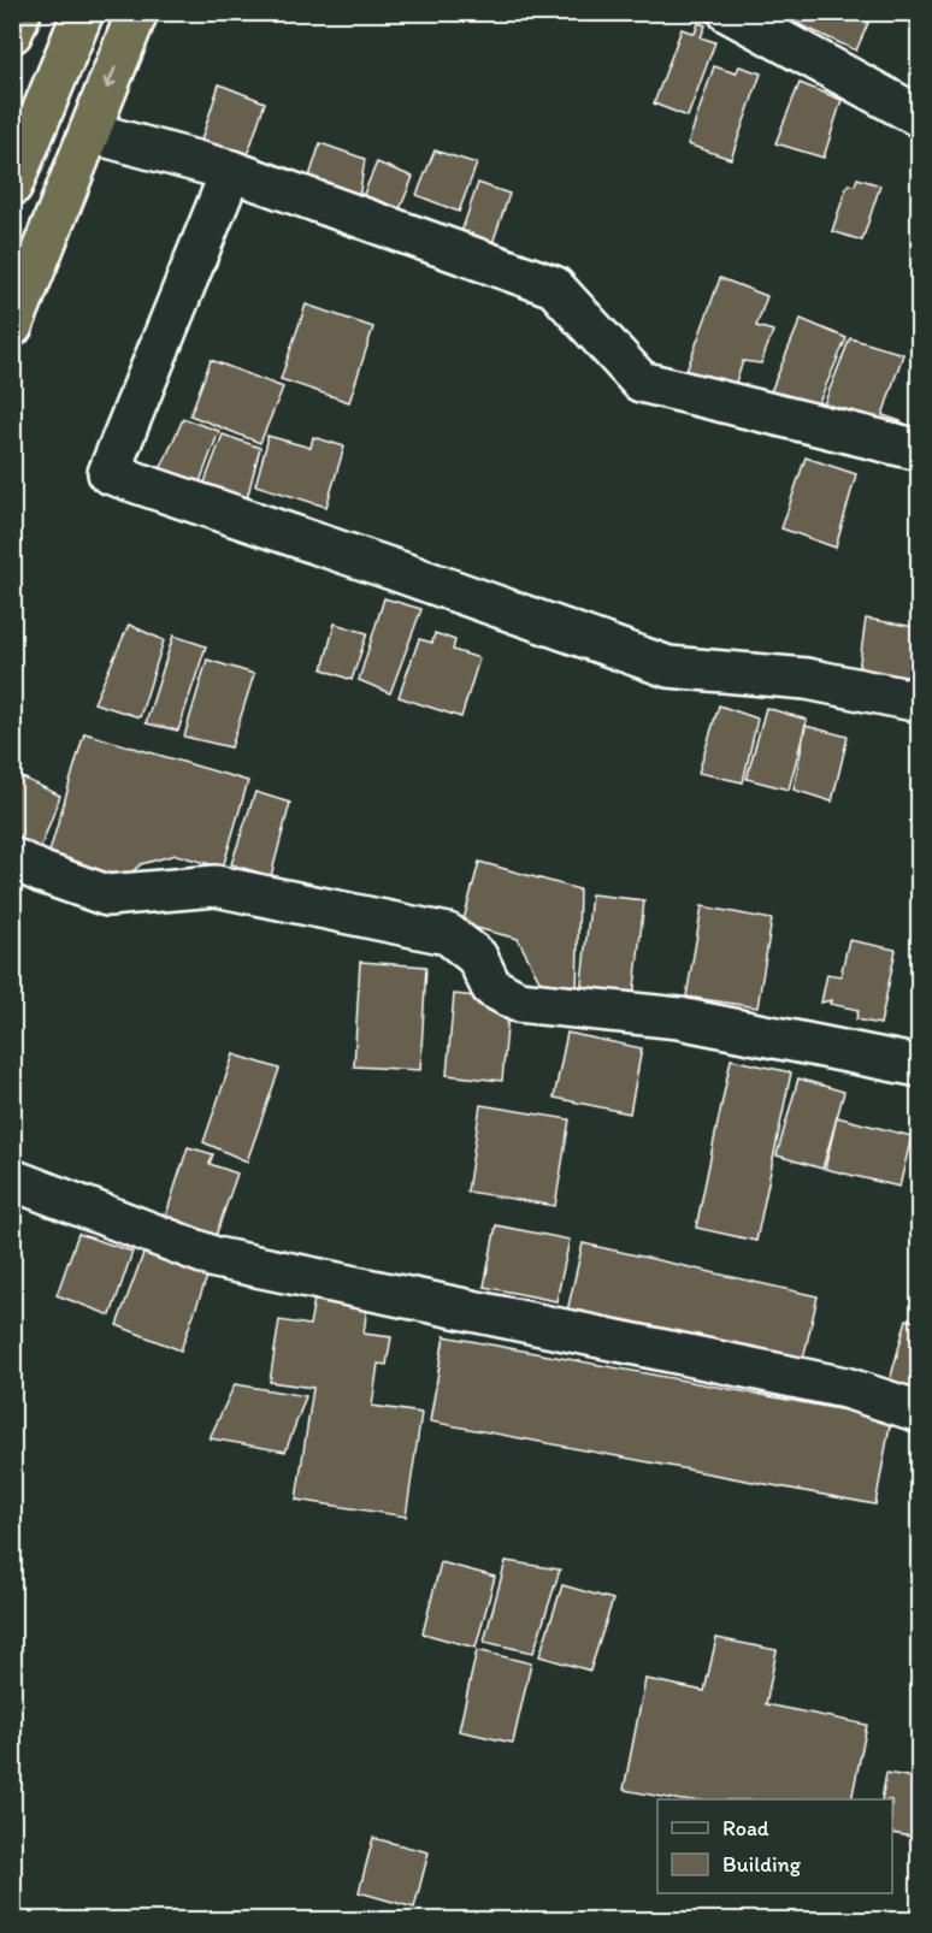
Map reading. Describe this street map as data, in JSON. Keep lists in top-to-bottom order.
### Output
{
  "legend": ["Road", "Building"]
}
